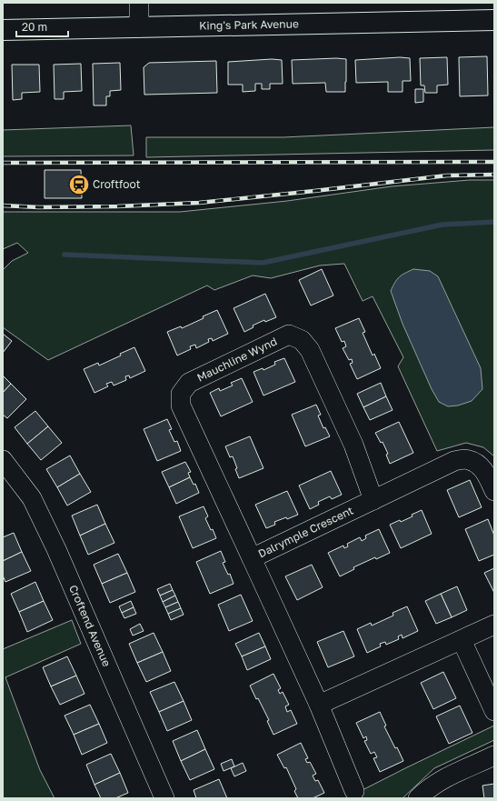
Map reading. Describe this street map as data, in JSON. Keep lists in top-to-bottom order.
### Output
{
  "streets": {
    "main road": ["King's Park Avenue"],
    "street": ["Mauchline Wynd", "Dalrymple Crescent", "Croftend Avenue"]
  },
  "crossings": [
    ["Mauchline Wynd", "Dalrymple Crescent"]
  ],
  "places": {
    "station": ["Croftfoot"]
  },
  "scale_bar": "20 m"
}
